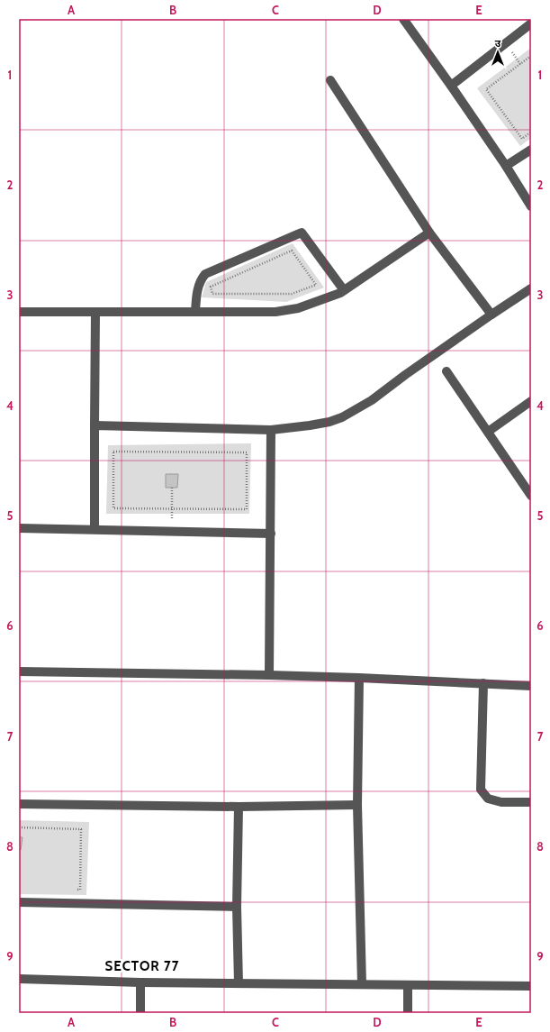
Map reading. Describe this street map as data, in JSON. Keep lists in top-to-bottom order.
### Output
{
  "districts": ["SECTOR 77"],
  "north": "top",
  "grid": {
    "columns": [
      "A",
      "B",
      "C",
      "D",
      "E"
    ],
    "rows": [
      "1",
      "2",
      "3",
      "4",
      "5",
      "6",
      "7",
      "8",
      "9"
    ]
  }
}
